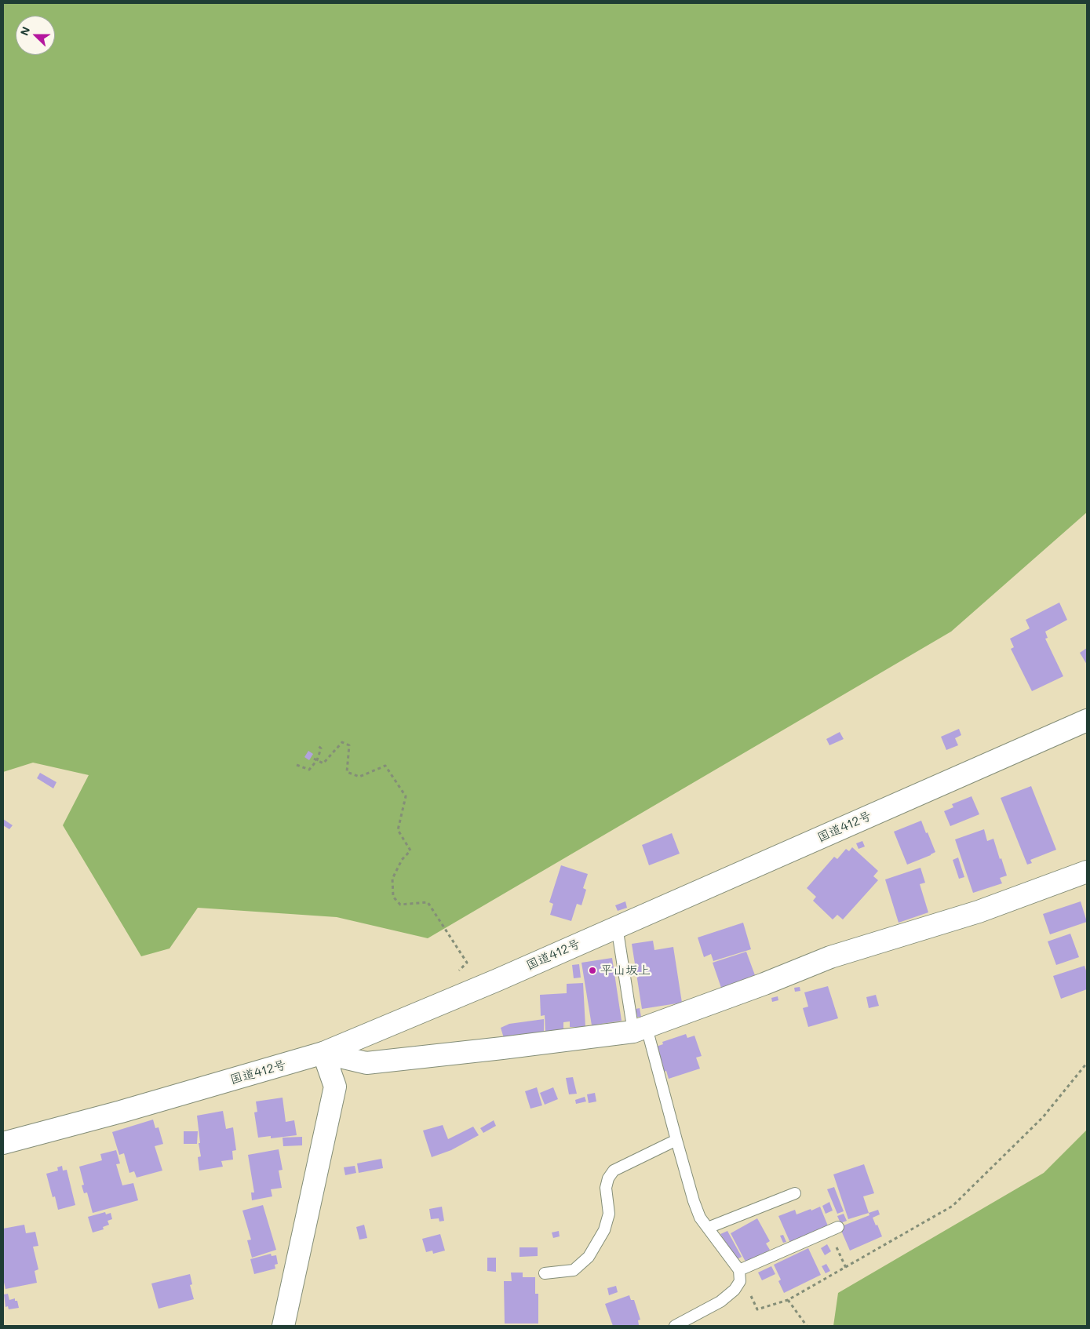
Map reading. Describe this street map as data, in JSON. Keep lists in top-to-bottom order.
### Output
{
  "streets": {
    "main road": ["国道412号"]
  },
  "places": ["平山坂上"],
  "north": "left"
}
